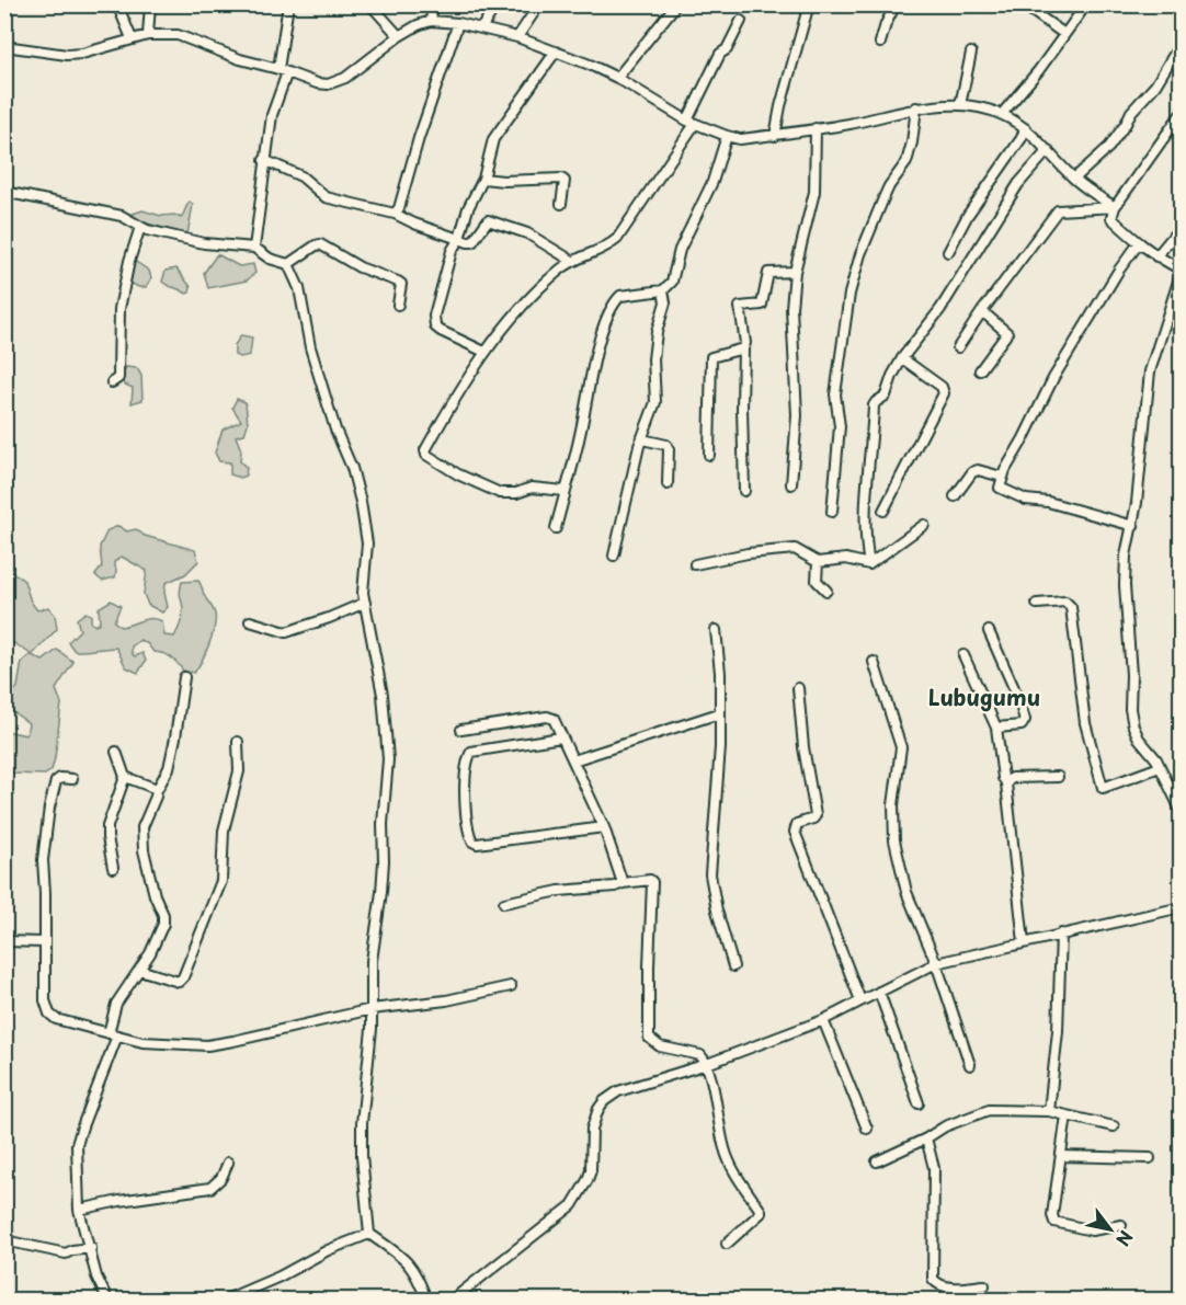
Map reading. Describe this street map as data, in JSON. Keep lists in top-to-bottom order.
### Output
{
  "districts": ["Lubugumu"],
  "north": "bottom right"
}
